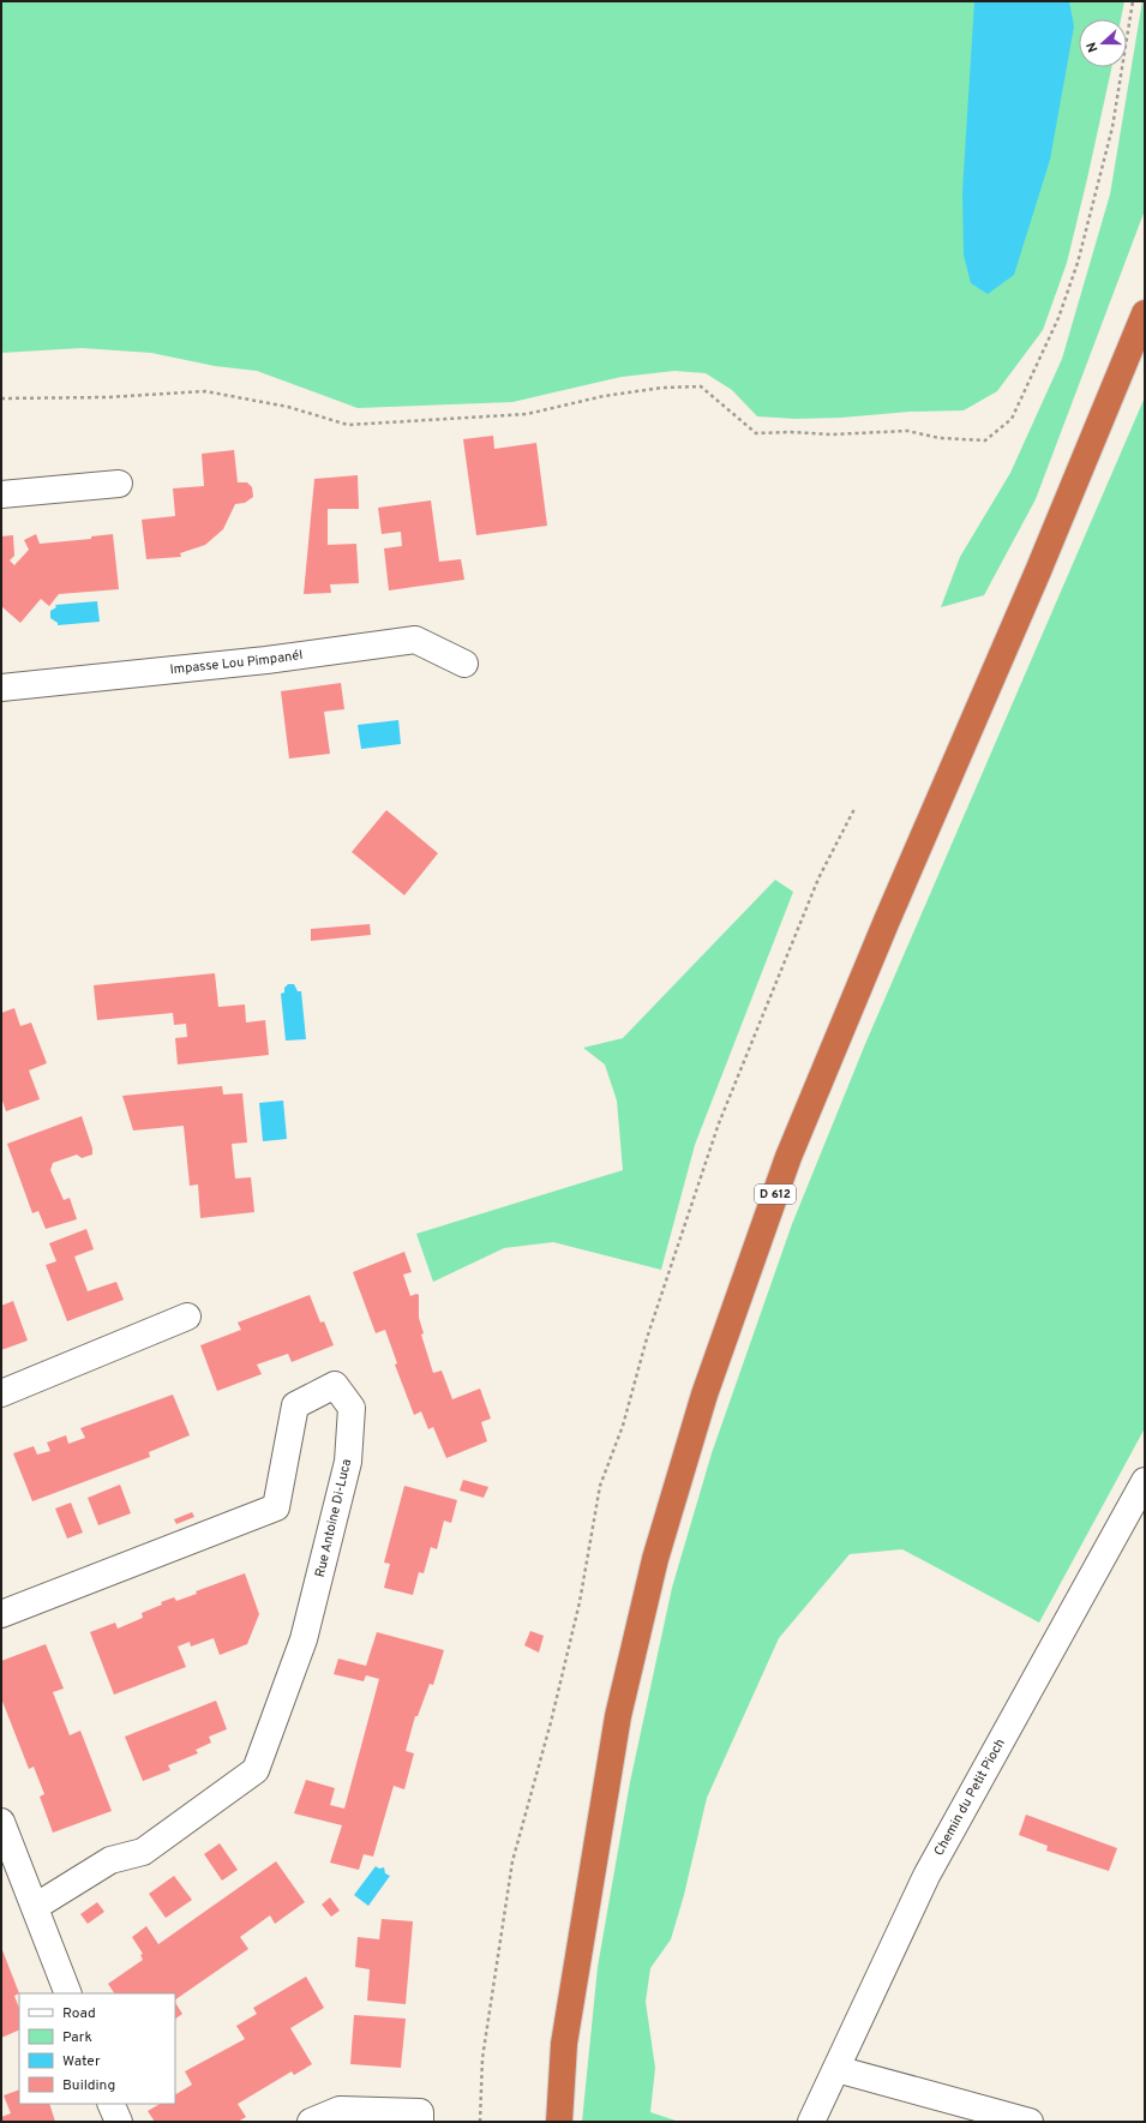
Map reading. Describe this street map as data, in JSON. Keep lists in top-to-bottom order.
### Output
{
  "streets": {
    "highway": ["D 612"],
    "street": ["Impasse Lou Pimpanél", "Rue Antoine Di-Luca", "Chemin du Petit Pioch"]
  },
  "legend": [
    "Road",
    "Park",
    "Water",
    "Building"
  ],
  "north": "left"
}
